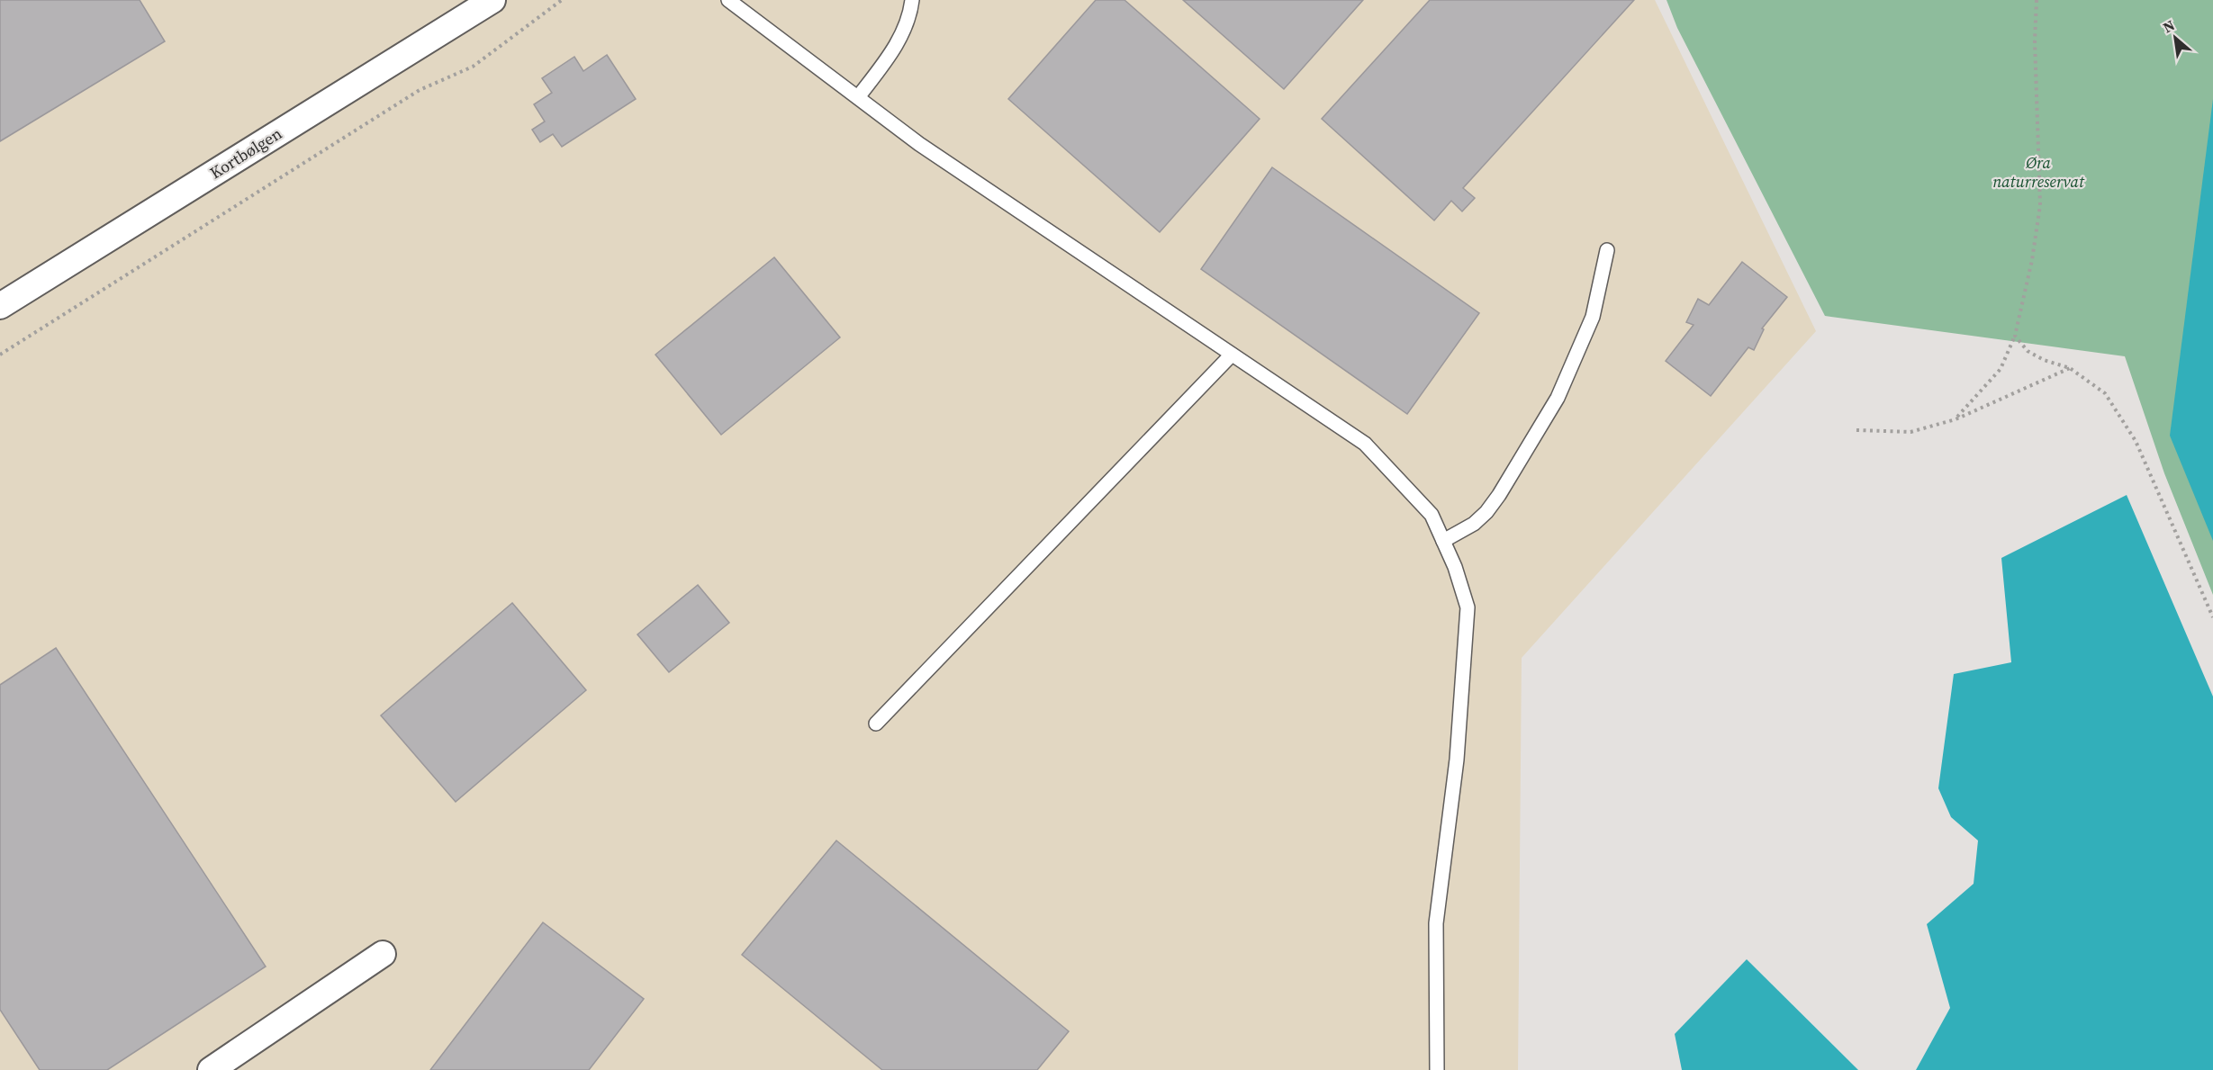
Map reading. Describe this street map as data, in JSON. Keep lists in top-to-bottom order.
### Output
{
  "streets": {
    "street": ["Kortbølgen"]
  },
  "parks": ["Øra naturreservat"],
  "north": "top left"
}
